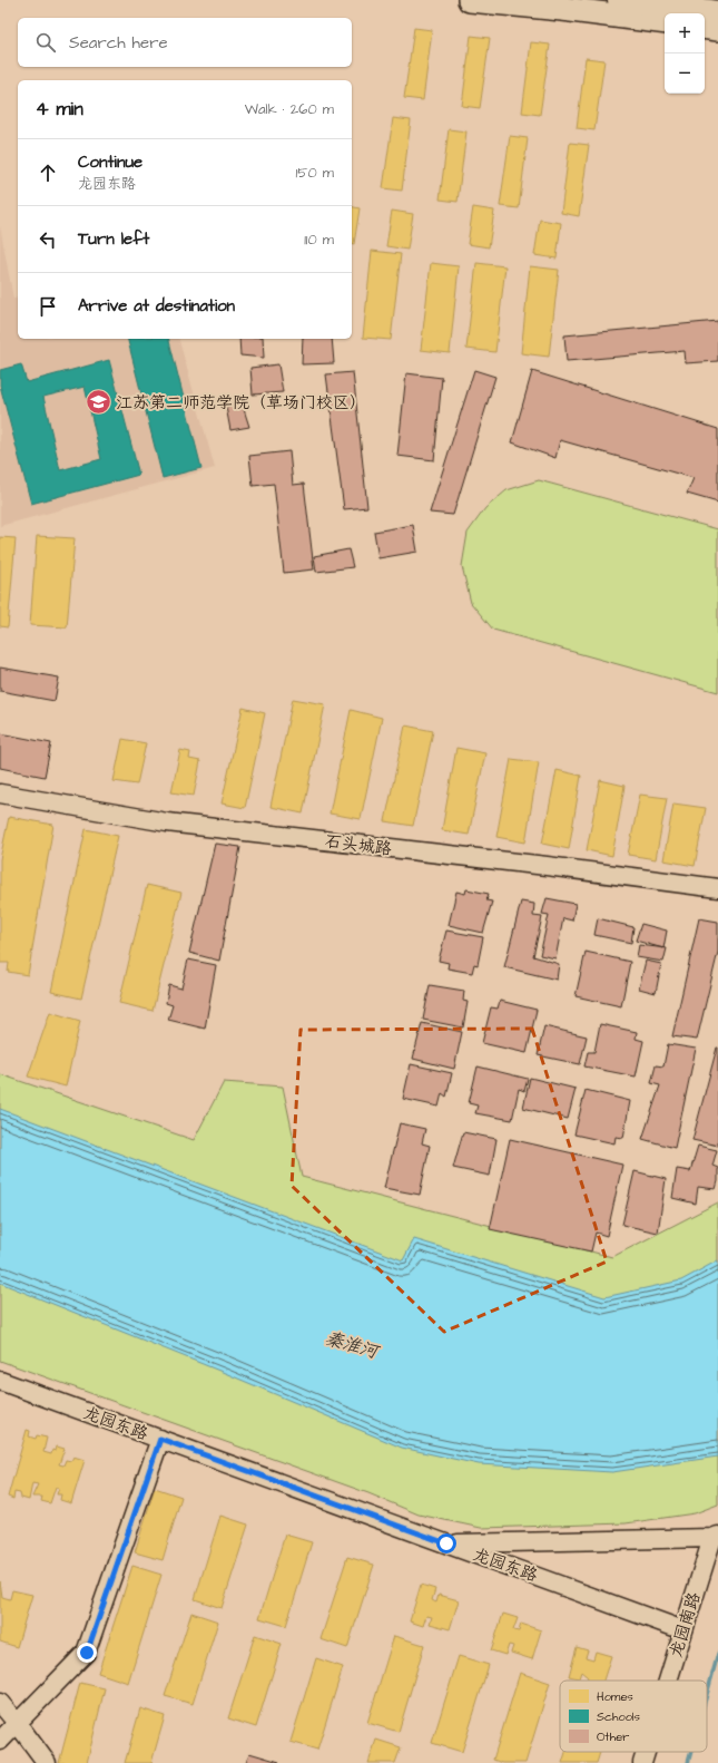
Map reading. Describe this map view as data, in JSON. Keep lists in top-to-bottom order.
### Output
{
  "streets": {
    "street": ["石头城路", "龙园东路", "龙园南路"]
  },
  "crossings": [
    ["龙园东路", "龙园南路"]
  ],
  "water": ["秦淮河"],
  "places": {
    "school or university": ["江苏第二师范学院（草场门校区）"]
  },
  "legend": ["Homes", "Schools", "Other"],
  "page": {
    "map_buttons": ["+", "−"],
    "search": "Search here",
    "heading": ["4 min", "Walk · 260 m"],
    "list": [
      ["Continue", "龙园东路", "150 m"],
      ["Turn left", "110 m"],
      "Arrive at destination"
    ]
  }
}
